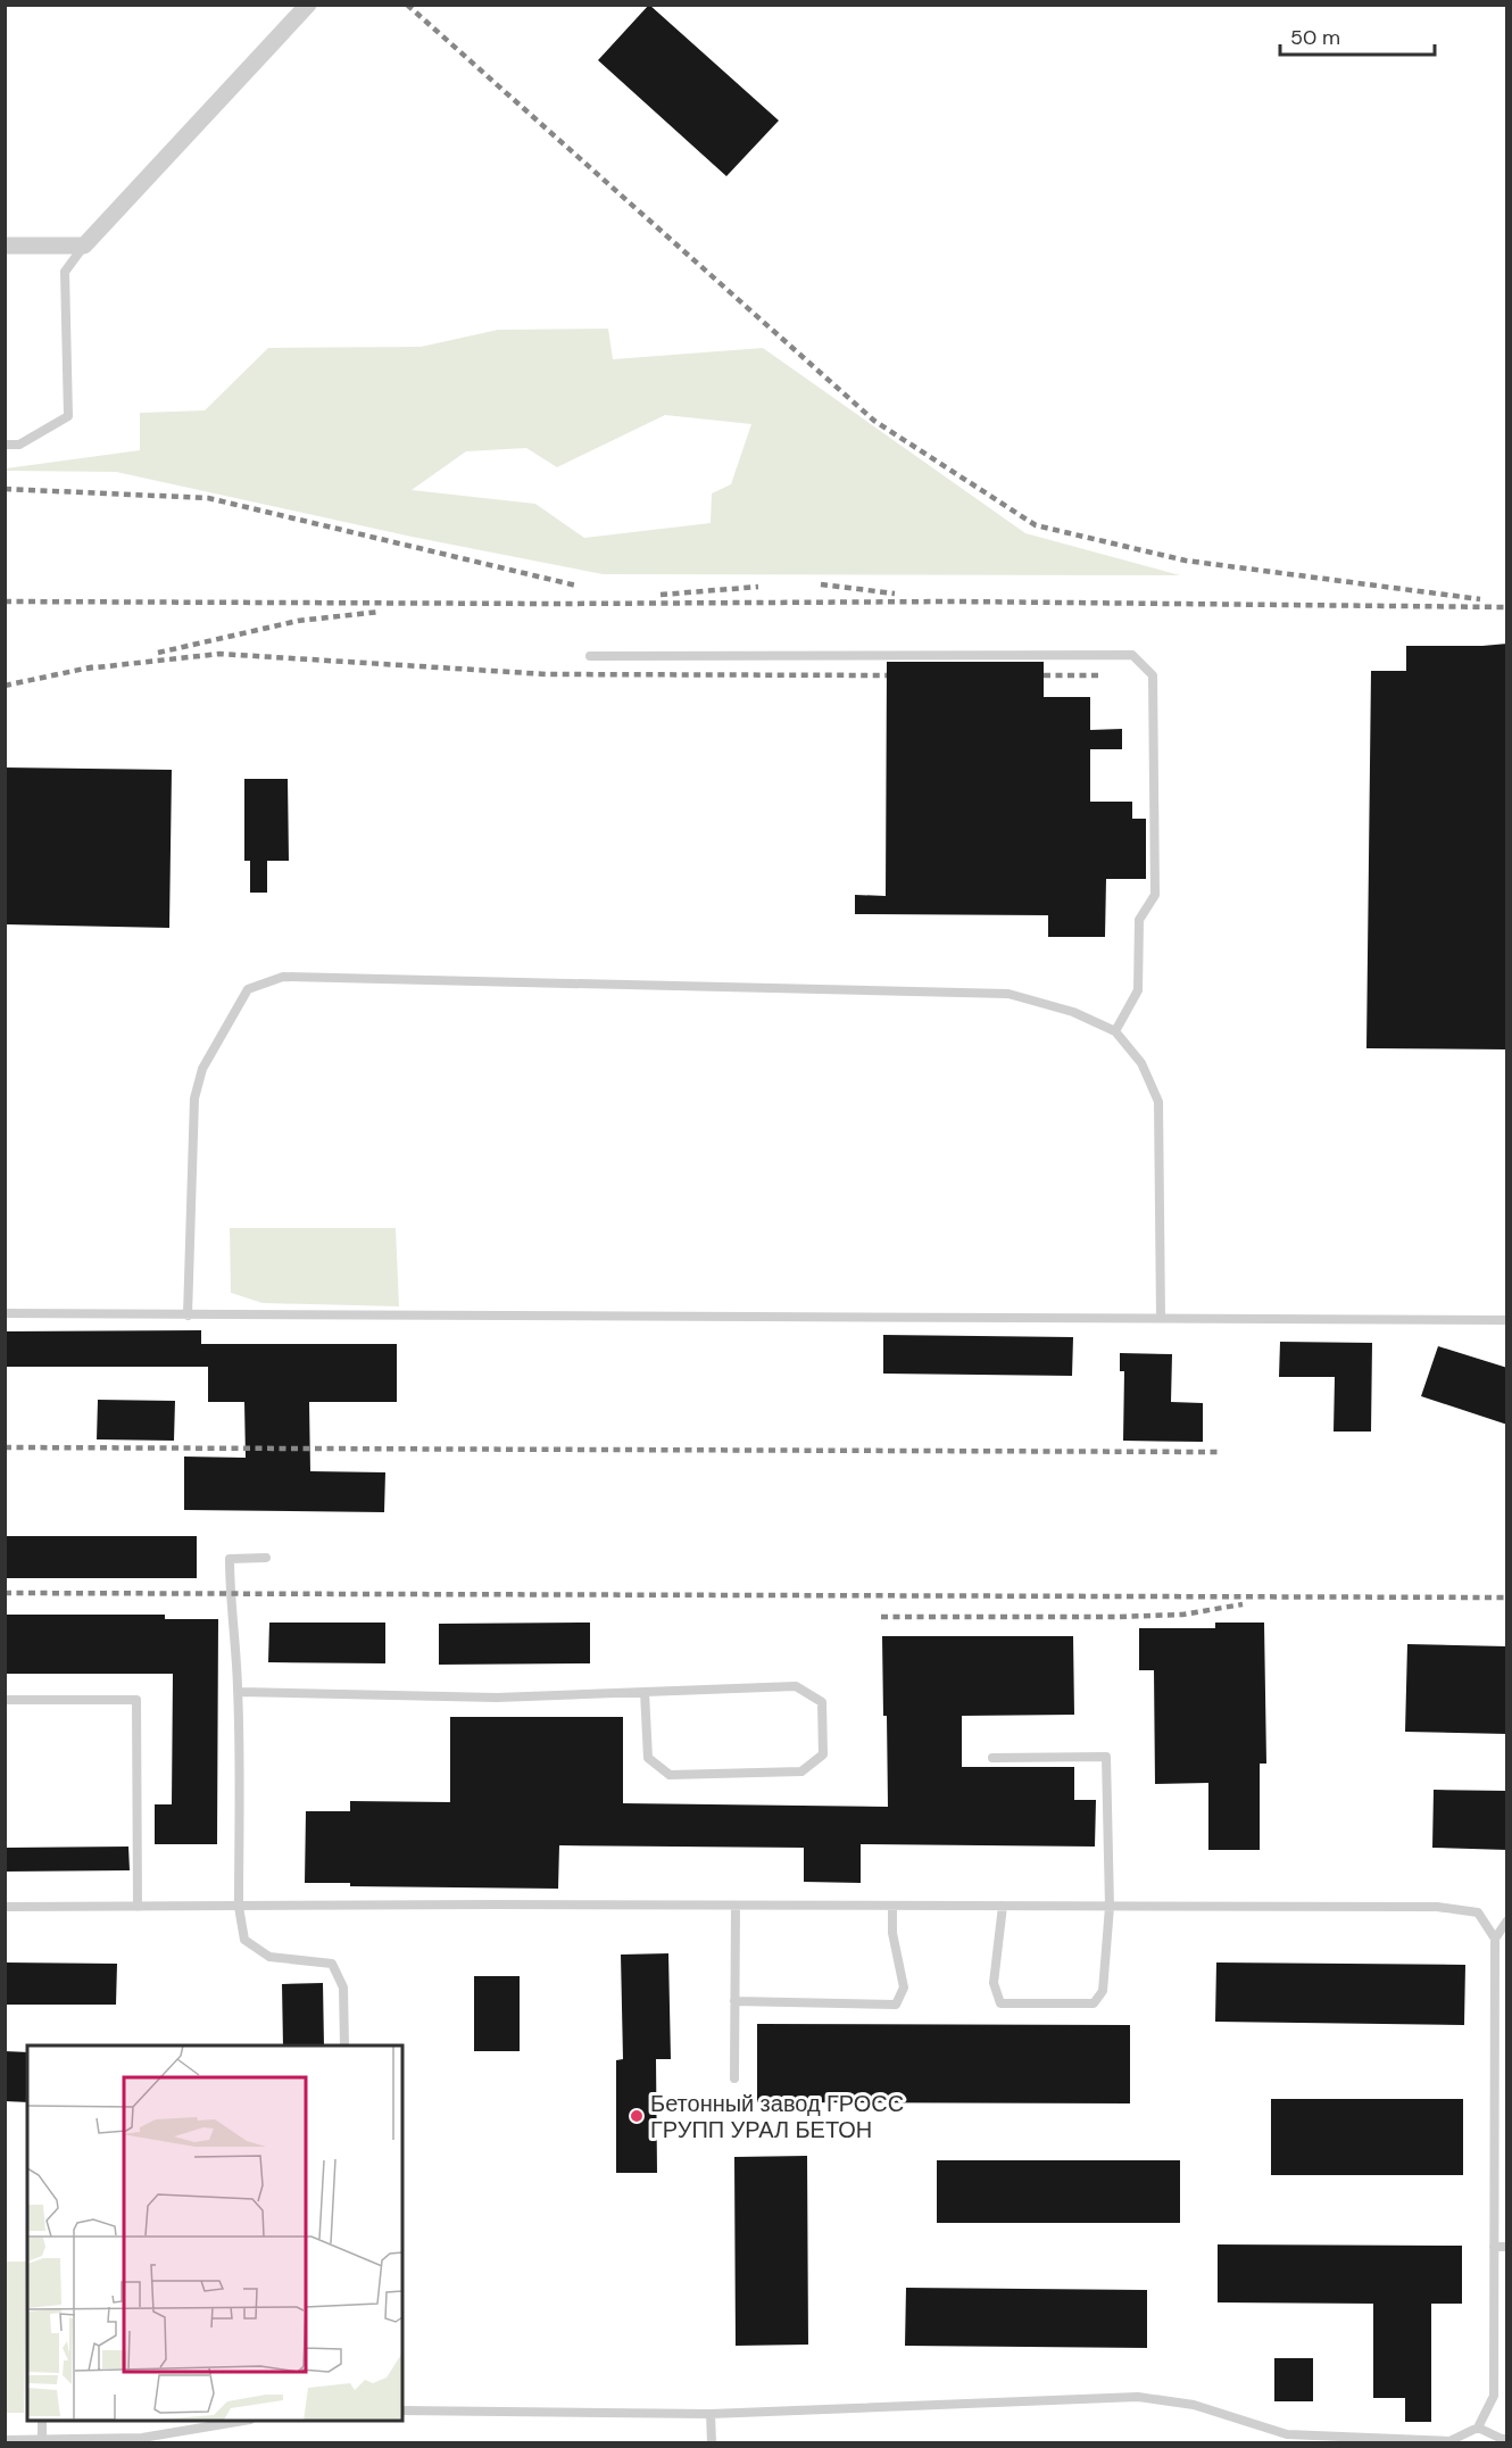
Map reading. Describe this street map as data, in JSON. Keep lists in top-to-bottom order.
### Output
{
  "places": ["Бетонный завод ГРОСС ГРУПП УРАЛ БЕТОН"],
  "scale_bar": "50 m"
}
